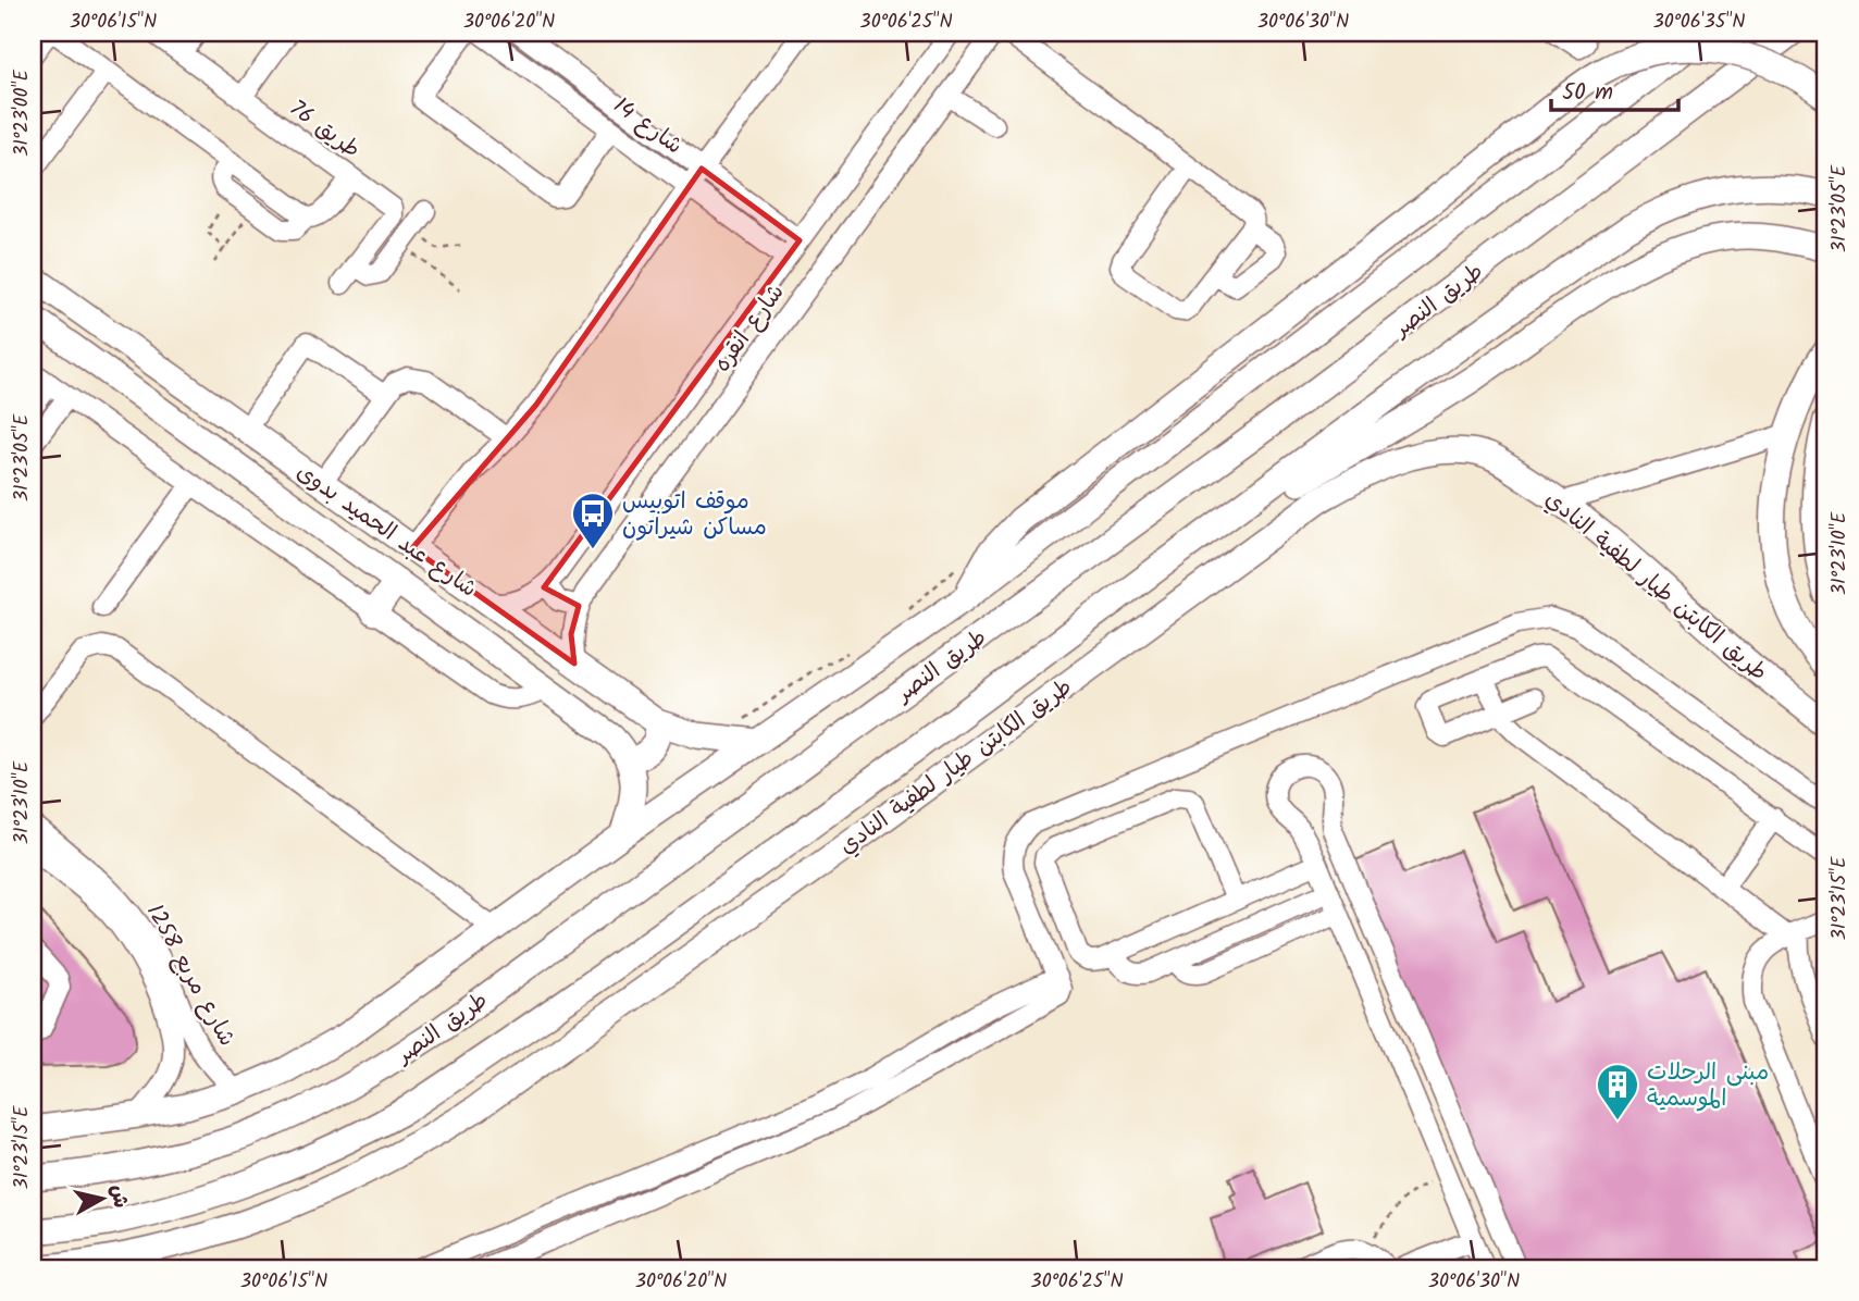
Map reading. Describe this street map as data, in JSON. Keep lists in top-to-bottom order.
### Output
{
  "streets": {
    "main road": ["طريق النصر", "شارع عبد الحميد بدوى", "طريق الكابتن طيار لطفية النادي"],
    "street": [
      "شارع 14",
      "طريق 76",
      "شارع انقره",
      "شارع مربع 1258"
    ]
  },
  "crossings": [
    ["شارع 14", "شارع انقره"],
    ["طريق النصر", "شارع عبد الحميد بدوى"],
    ["طريق النصر", "شارع مربع 1258"],
    ["شارع انقره", "شارع عبد الحميد بدوى"]
  ],
  "places": {
    "bus stop": ["موقف اتوبيس مساكن شيراتون"],
    "building": ["مبنى الرحلات الموسمية"]
  },
  "scale_bar": "50 m",
  "north": "right",
  "coordinates": [
    "30°06'15\"N",
    "30°06'20\"N",
    "30°06'25\"N",
    "30°06'30\"N",
    "30°06'35\"N",
    "31°23'00\"E",
    "31°23'05\"E",
    "31°23'10\"E",
    "31°23'15\"E"
  ]
}
